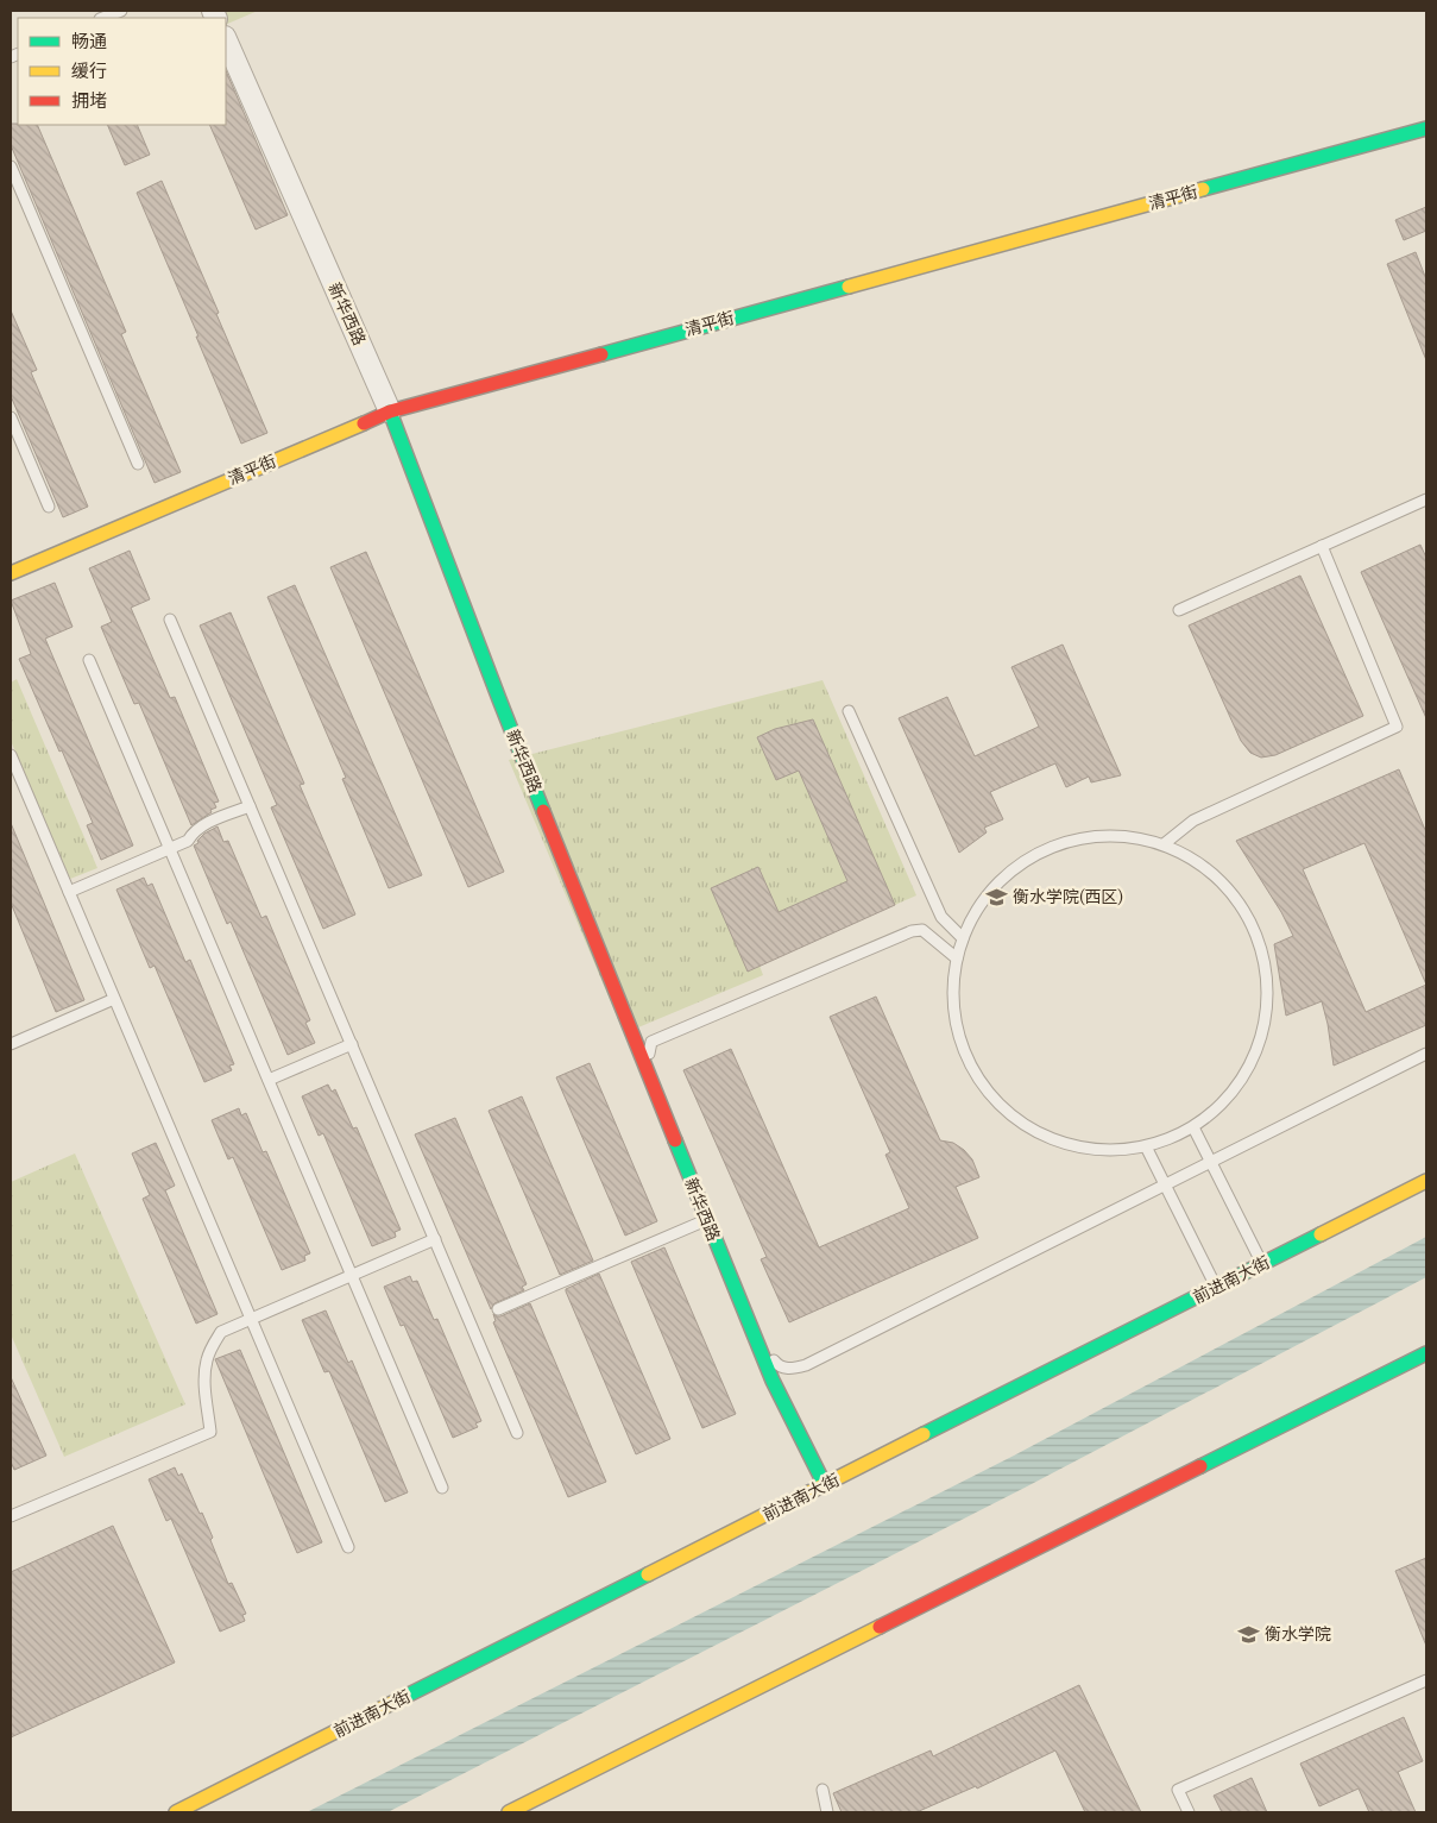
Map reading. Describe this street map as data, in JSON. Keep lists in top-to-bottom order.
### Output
{
  "streets": {
    "street": ["清平街", "新华西路", "前进南大街"]
  },
  "crossings": [
    ["清平街", "新华西路"],
    ["新华西路", "前进南大街"]
  ],
  "places": {
    "school or university": ["衡水学院(西区)", "衡水学院"]
  },
  "legend": ["畅通", "缓行", "拥堵"]
}
